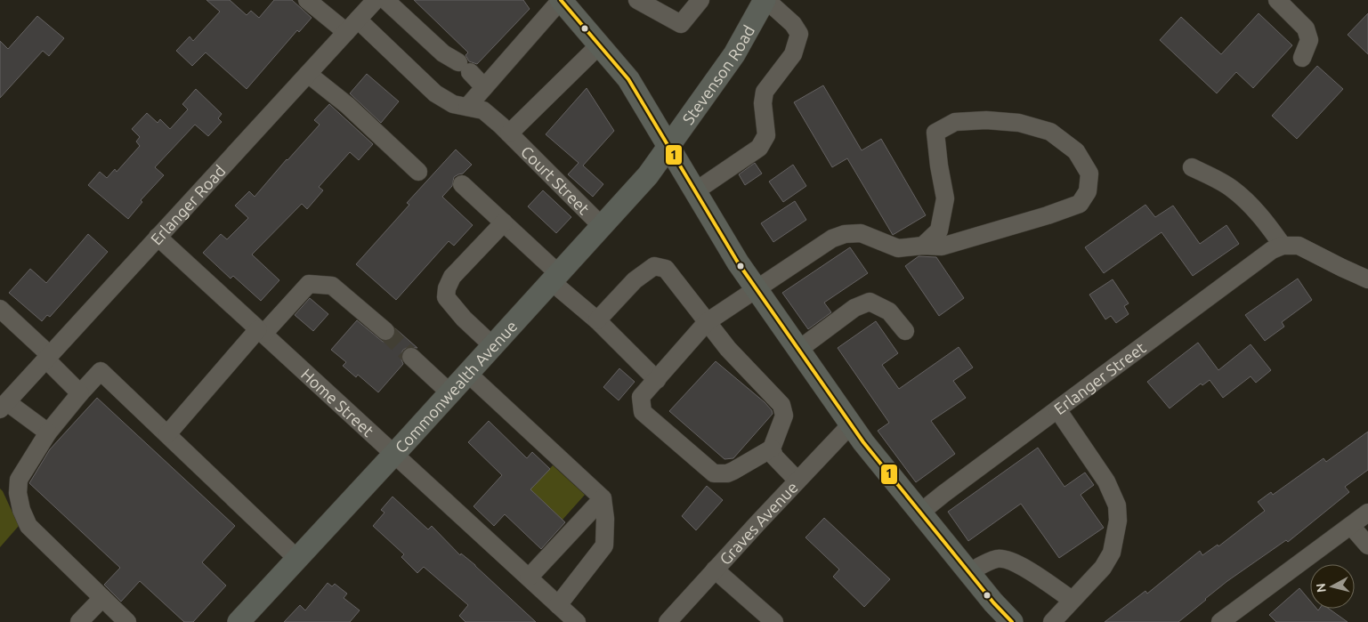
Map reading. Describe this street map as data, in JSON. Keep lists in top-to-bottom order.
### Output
{
  "streets": {
    "main road": ["Stevenson Road", "Commonwealth Avenue"],
    "street": [
      "Court Street",
      "Erlanger Road",
      "Erlanger Street",
      "Home Street",
      "Graves Avenue"
    ]
  },
  "crossings": [
    ["Stevenson Road", "Commonwealth Avenue"],
    ["Court Street", "Erlanger Road"],
    ["Court Street", "Commonwealth Avenue"],
    ["Erlanger Road", "Home Street"],
    ["Commonwealth Avenue", "Home Street"]
  ],
  "lines": ["transit line 1"],
  "north": "left"
}
